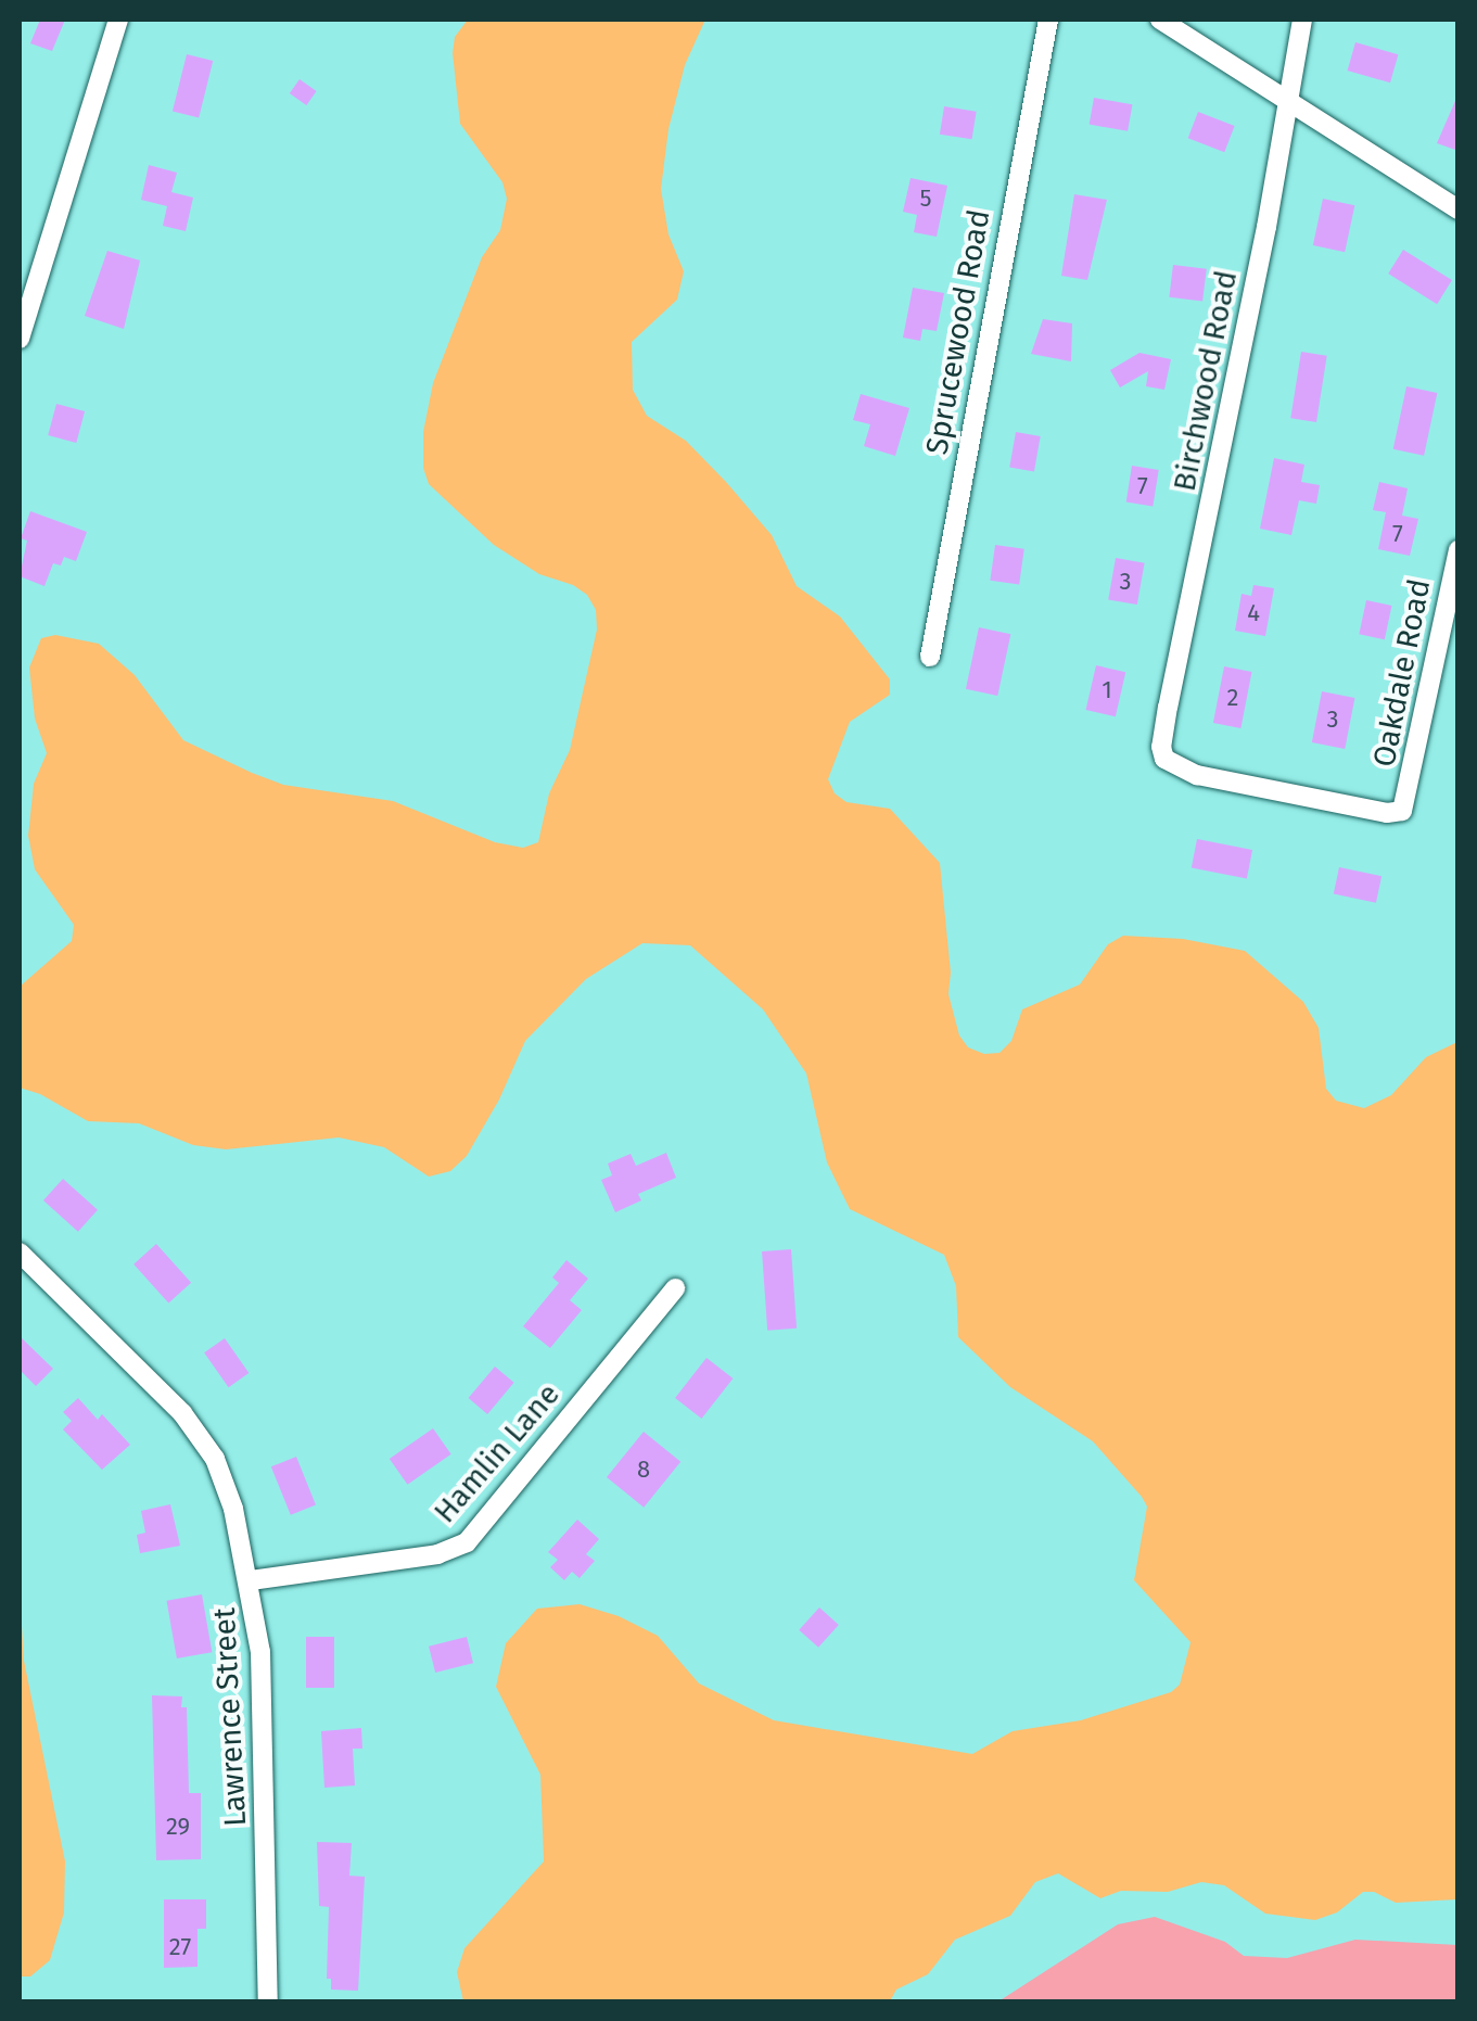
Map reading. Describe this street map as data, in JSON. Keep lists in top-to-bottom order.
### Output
{
  "streets": {
    "street": [
      "Sprucewood Road",
      "Birchwood Road",
      "Oakdale Road",
      "Hamlin Lane",
      "Lawrence Street"
    ]
  },
  "crossings": [
    ["Birchwood Road", "Oakdale Road"],
    ["Hamlin Lane", "Lawrence Street"]
  ],
  "house_numbers": [
    "5",
    "7",
    "7",
    "3",
    "4",
    "1",
    "2",
    "3",
    "8",
    "29",
    "27"
  ]
}
